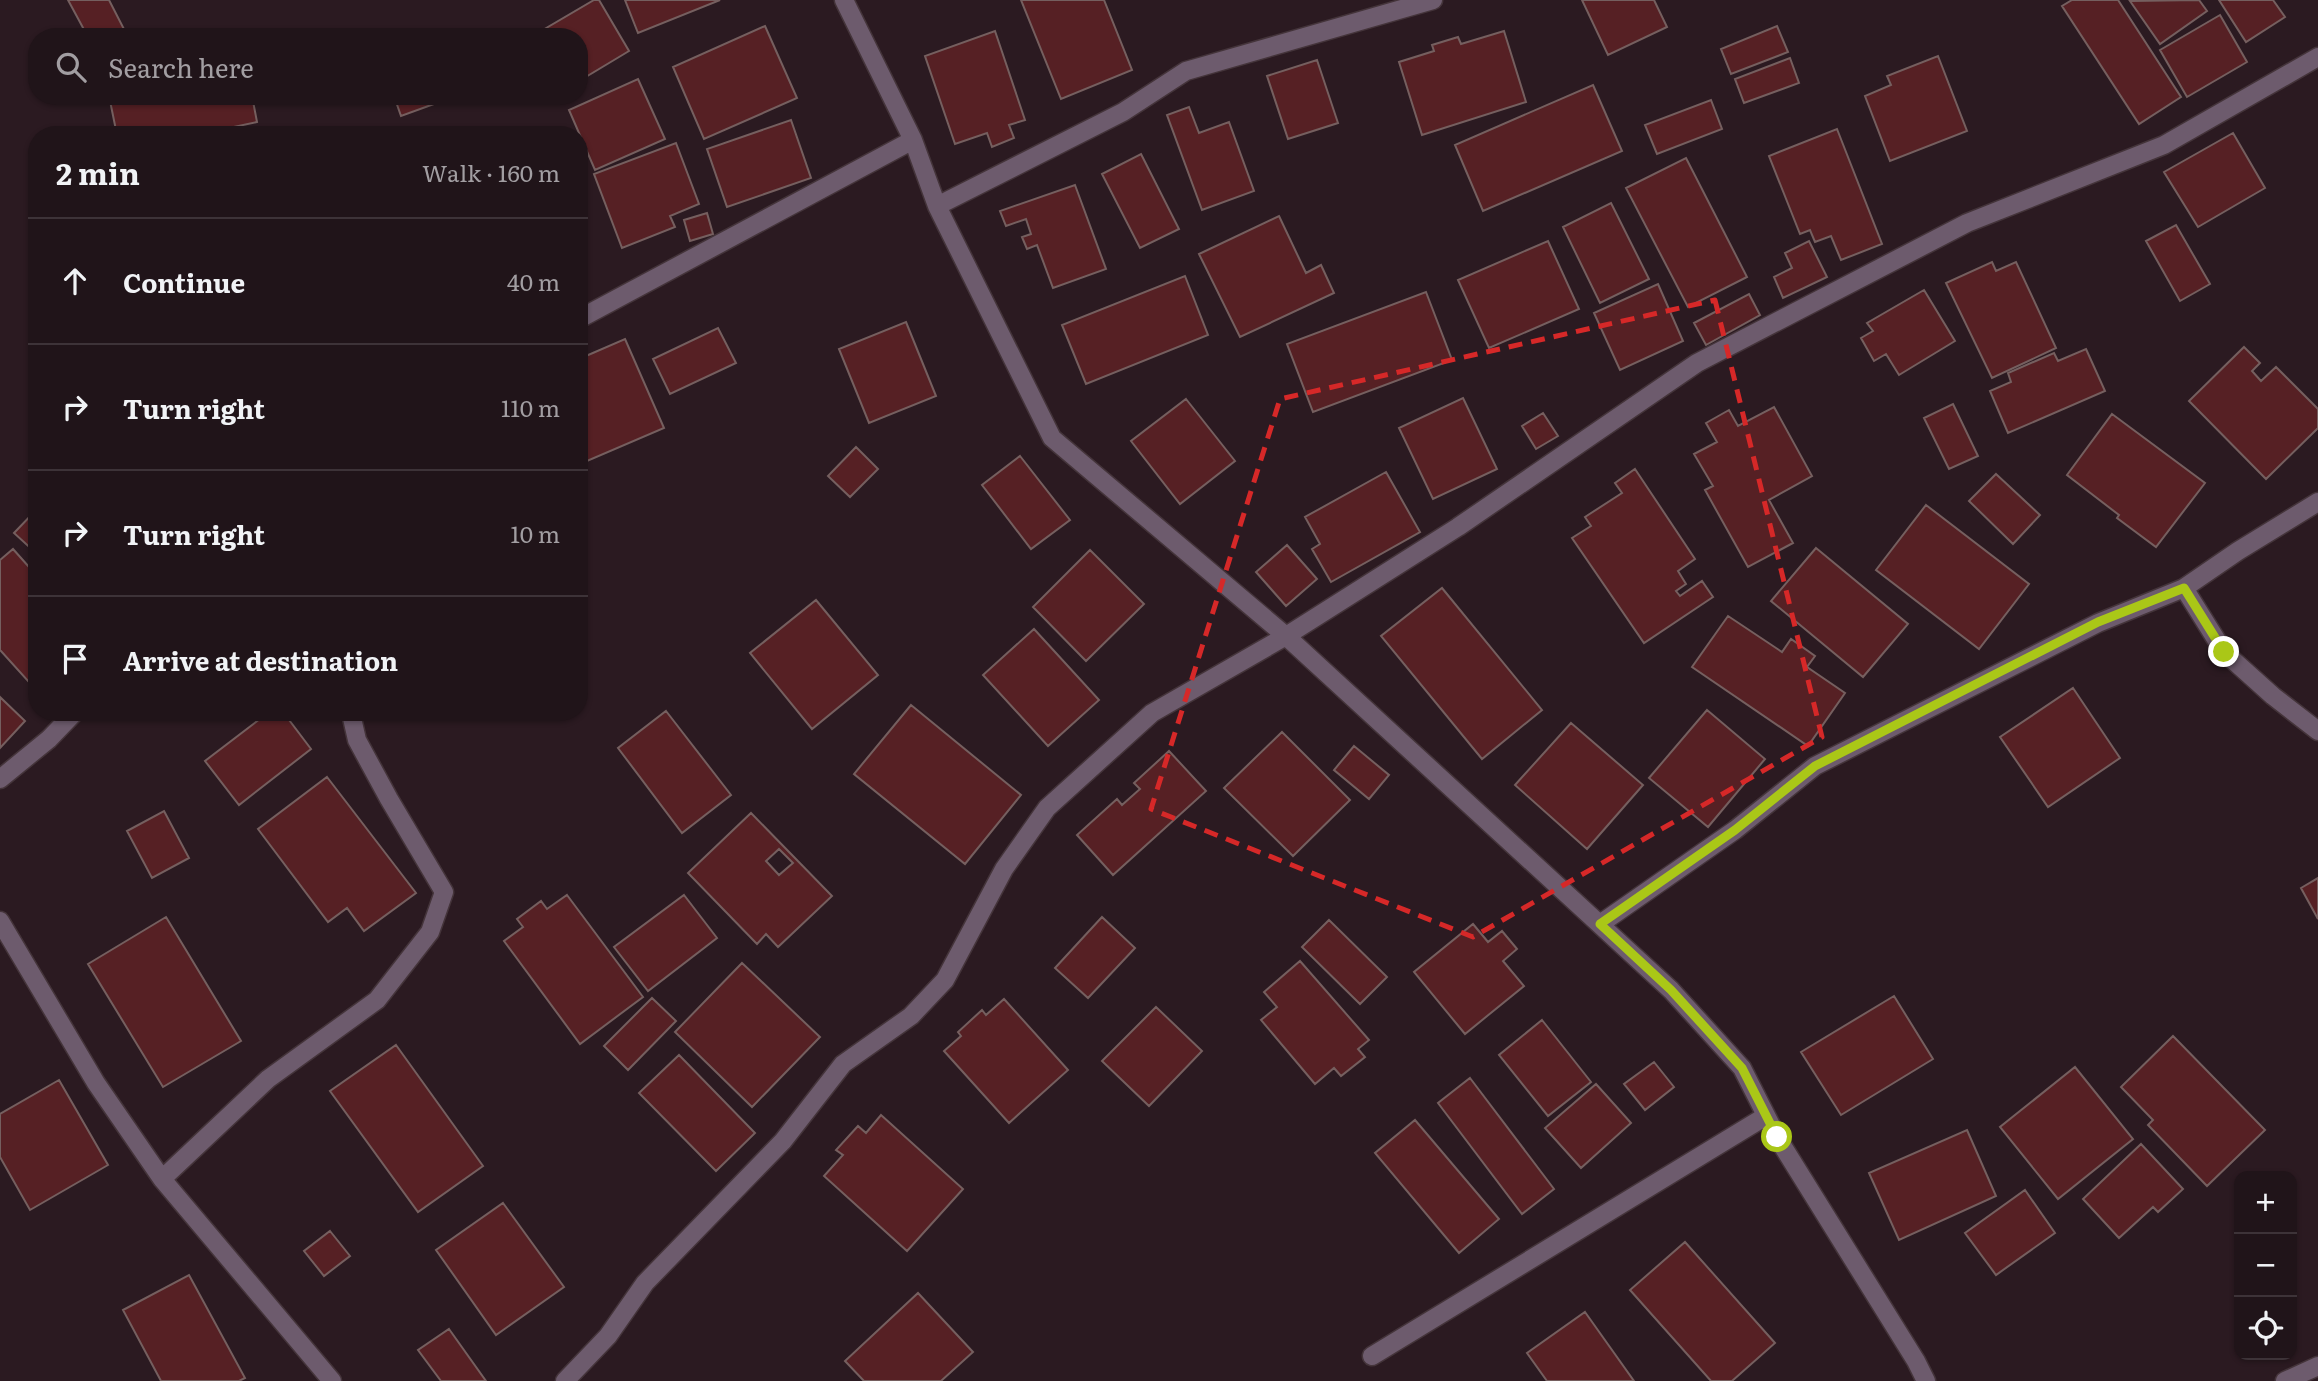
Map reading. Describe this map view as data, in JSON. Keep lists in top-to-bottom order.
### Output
{
  "page": {
    "search": "Search here",
    "heading": ["2 min", "Walk · 160 m"],
    "list": [
      ["Continue", "40 m"],
      ["Turn right", "110 m"],
      ["Turn right", "10 m"],
      "Arrive at destination"
    ],
    "map_buttons": ["+", "−"]
  }
}
